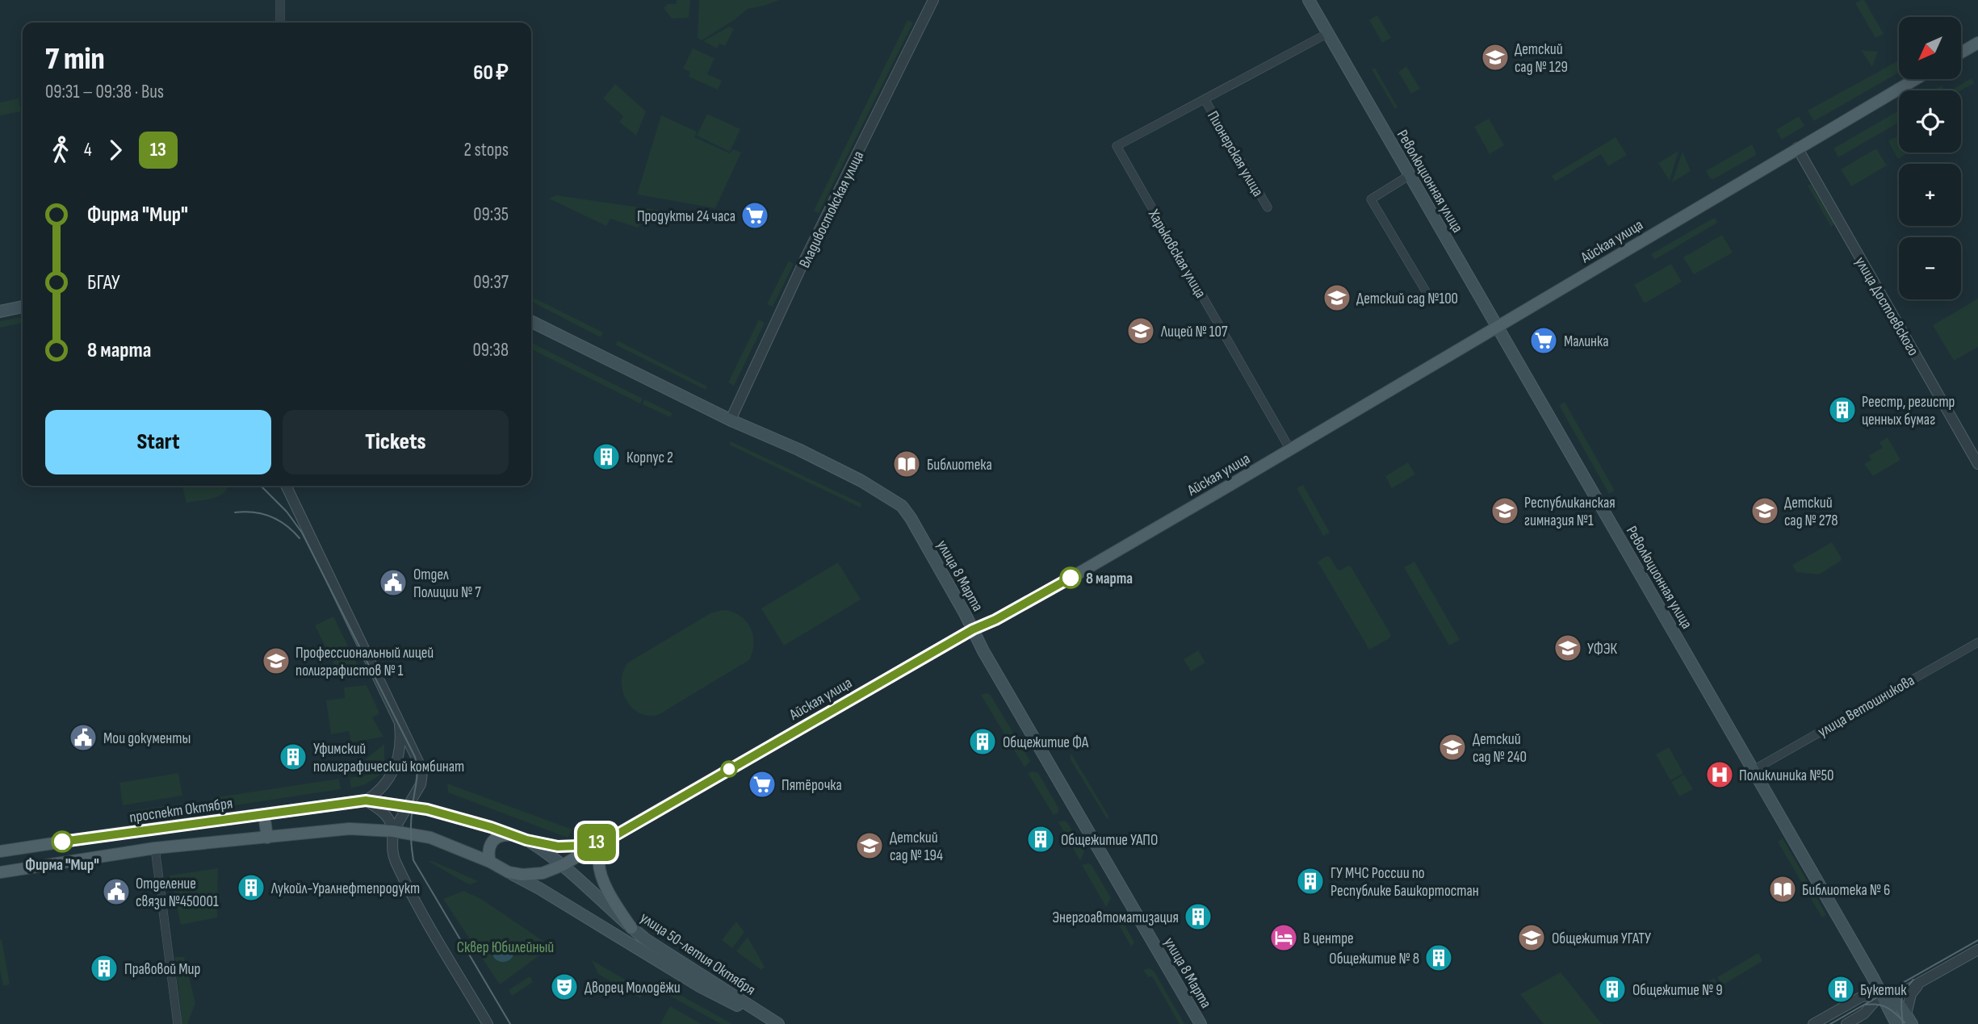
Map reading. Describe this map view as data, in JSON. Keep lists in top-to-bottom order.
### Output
{
  "streets": {
    "main road": [
      "Революционная улица",
      "Айская улица",
      "улица 8 Марта",
      "проспект Октября",
      "улица 50-летия Октября"
    ],
    "street": [
      "Пионерская улица",
      "Владивостокская улица",
      "Харьковская улица",
      "улица Достоевского",
      "улица Ветошникова"
    ]
  },
  "crossings": [
    ["Пионерская улица", "Харьковская улица"],
    ["Революционная улица", "Айская улица"],
    ["Революционная улица", "улица Ветошникова"],
    ["Владивостокская улица", "улица 8 Марта"],
    ["Айская улица", "Харьковская улица"],
    ["Айская улица", "улица Достоевского"],
    ["Айская улица", "улица 8 Марта"],
    ["Айская улица", "улица 50-летия Октября"],
    ["проспект Октября", "улица 50-летия Октября"]
  ],
  "parks": ["Сквер Юбилейный"],
  "places": {
    "school or university": [
      "Детский сад № 129",
      "Детский сад №100",
      "Лицей № 107",
      "Республиканская гимназия №1",
      "Детский сад № 278",
      "УФЭК",
      "Профессиональный лицей полиграфистов № 1",
      "Детский сад № 240",
      "Детский сад № 194",
      "Общежития УГАТУ"
    ],
    "supermarket": ["Продукты 24 часа", "Малинка", "Пятёрочка"],
    "building": [
      "Реестр, регистр ценных бумаг",
      "Корпус 2",
      "Общежитие ФА",
      "Уфимский полиграфический комбинат",
      "Общежитие УАПО",
      "ГУ МЧС России по Республике Башкортостан",
      "Лукойл-Уралнефтепродукт",
      "Энергоавтоматизация",
      "Общежитие № 8",
      "Правовой Мир",
      "Общежитие № 9",
      "Букетик"
    ],
    "library": ["Библиотека", "Библиотека № 6"],
    "other": ["8 марта", "Фирма \"Мир\""],
    "public building": ["Отдел Полиции № 7", "Мои документы", "Отделение связи №450001"],
    "hospital": ["Поликлиника №50"],
    "hotel": ["В центре"],
    "theatre": ["Дворец Молодёжи"]
  },
  "lines": ["bus line 13"],
  "north": "bottom left",
  "page": {
    "on_map": "13",
    "map_buttons": ["+", "−"],
    "heading": ["7 min", "09:31 – 09:38 · Bus", "60 ₽"],
    "legs": ["4", "13", "2 stops"],
    "list": [
      {
        "name": "Фирма \"Мир\"",
        "value": "09:35"
      },
      {
        "name": "БГАУ",
        "value": "09:37"
      },
      {
        "name": "8 марта",
        "value": "09:38"
      }
    ],
    "buttons": ["Start", "Tickets"]
  }
}
